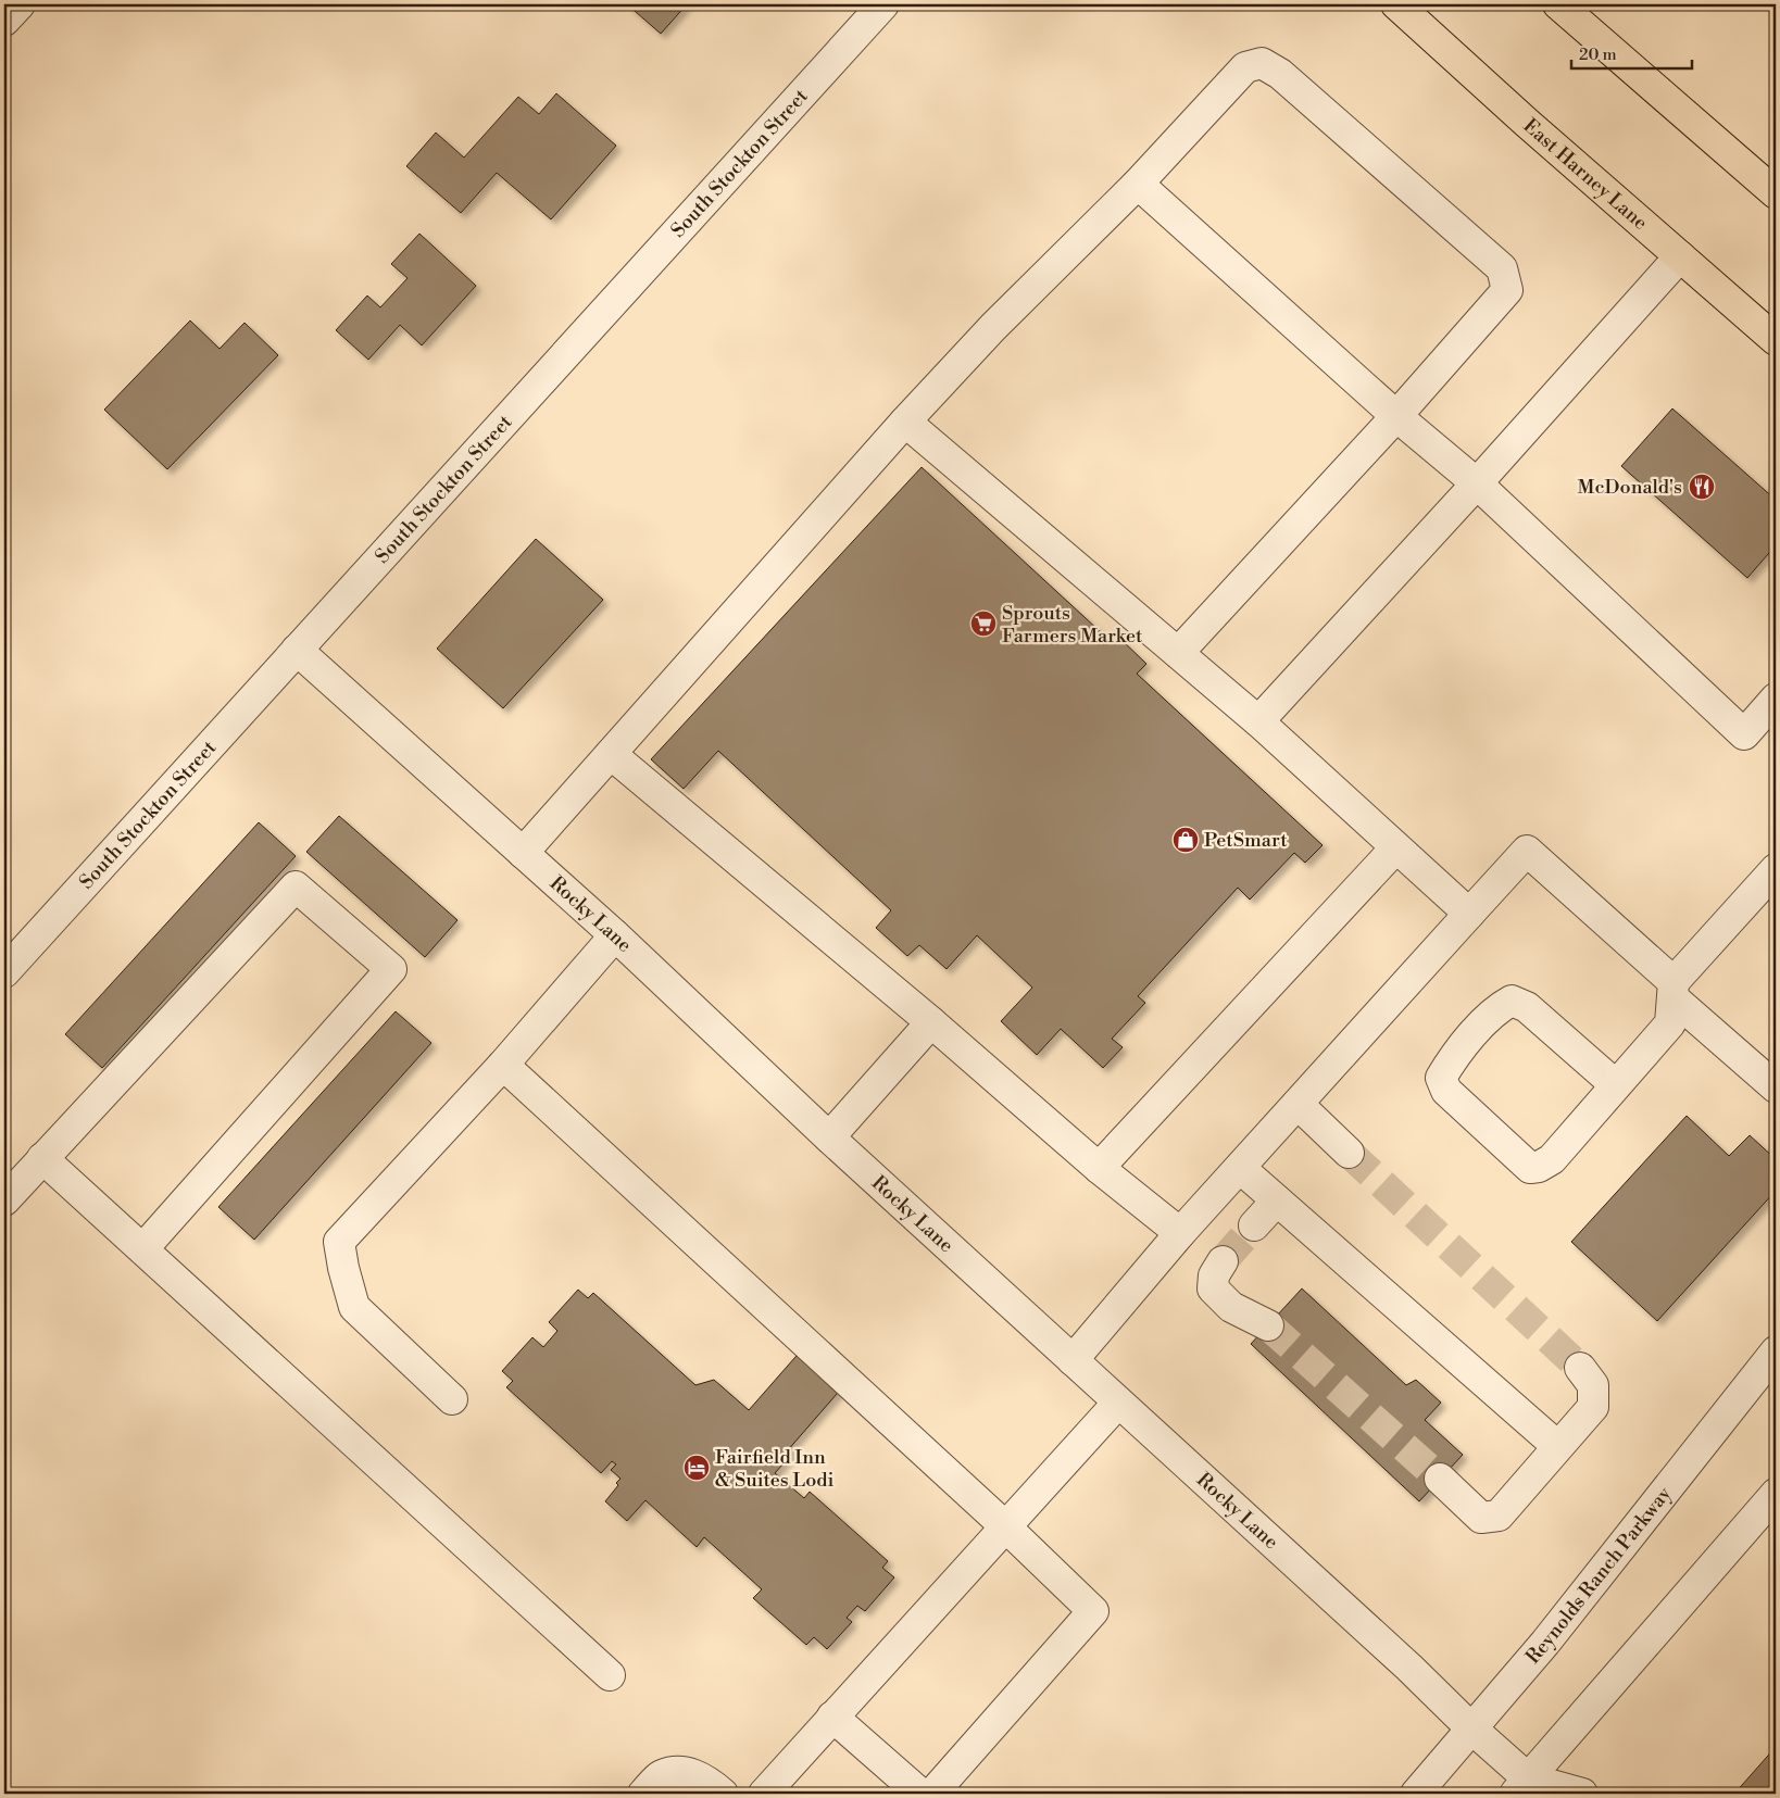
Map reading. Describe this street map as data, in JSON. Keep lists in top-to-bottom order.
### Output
{
  "streets": {
    "main road": ["East Harney Lane"],
    "street": ["South Stockton Street", "Rocky Lane", "Reynolds Ranch Parkway"]
  },
  "crossings": [
    ["South Stockton Street", "Rocky Lane"],
    ["Rocky Lane", "Reynolds Ranch Parkway"]
  ],
  "places": {
    "restaurant": ["McDonald's"],
    "supermarket": ["Sprouts Farmers Market"],
    "shop": ["PetSmart"],
    "hotel": ["Fairfield Inn & Suites Lodi"]
  },
  "scale_bar": "20 m"
}
